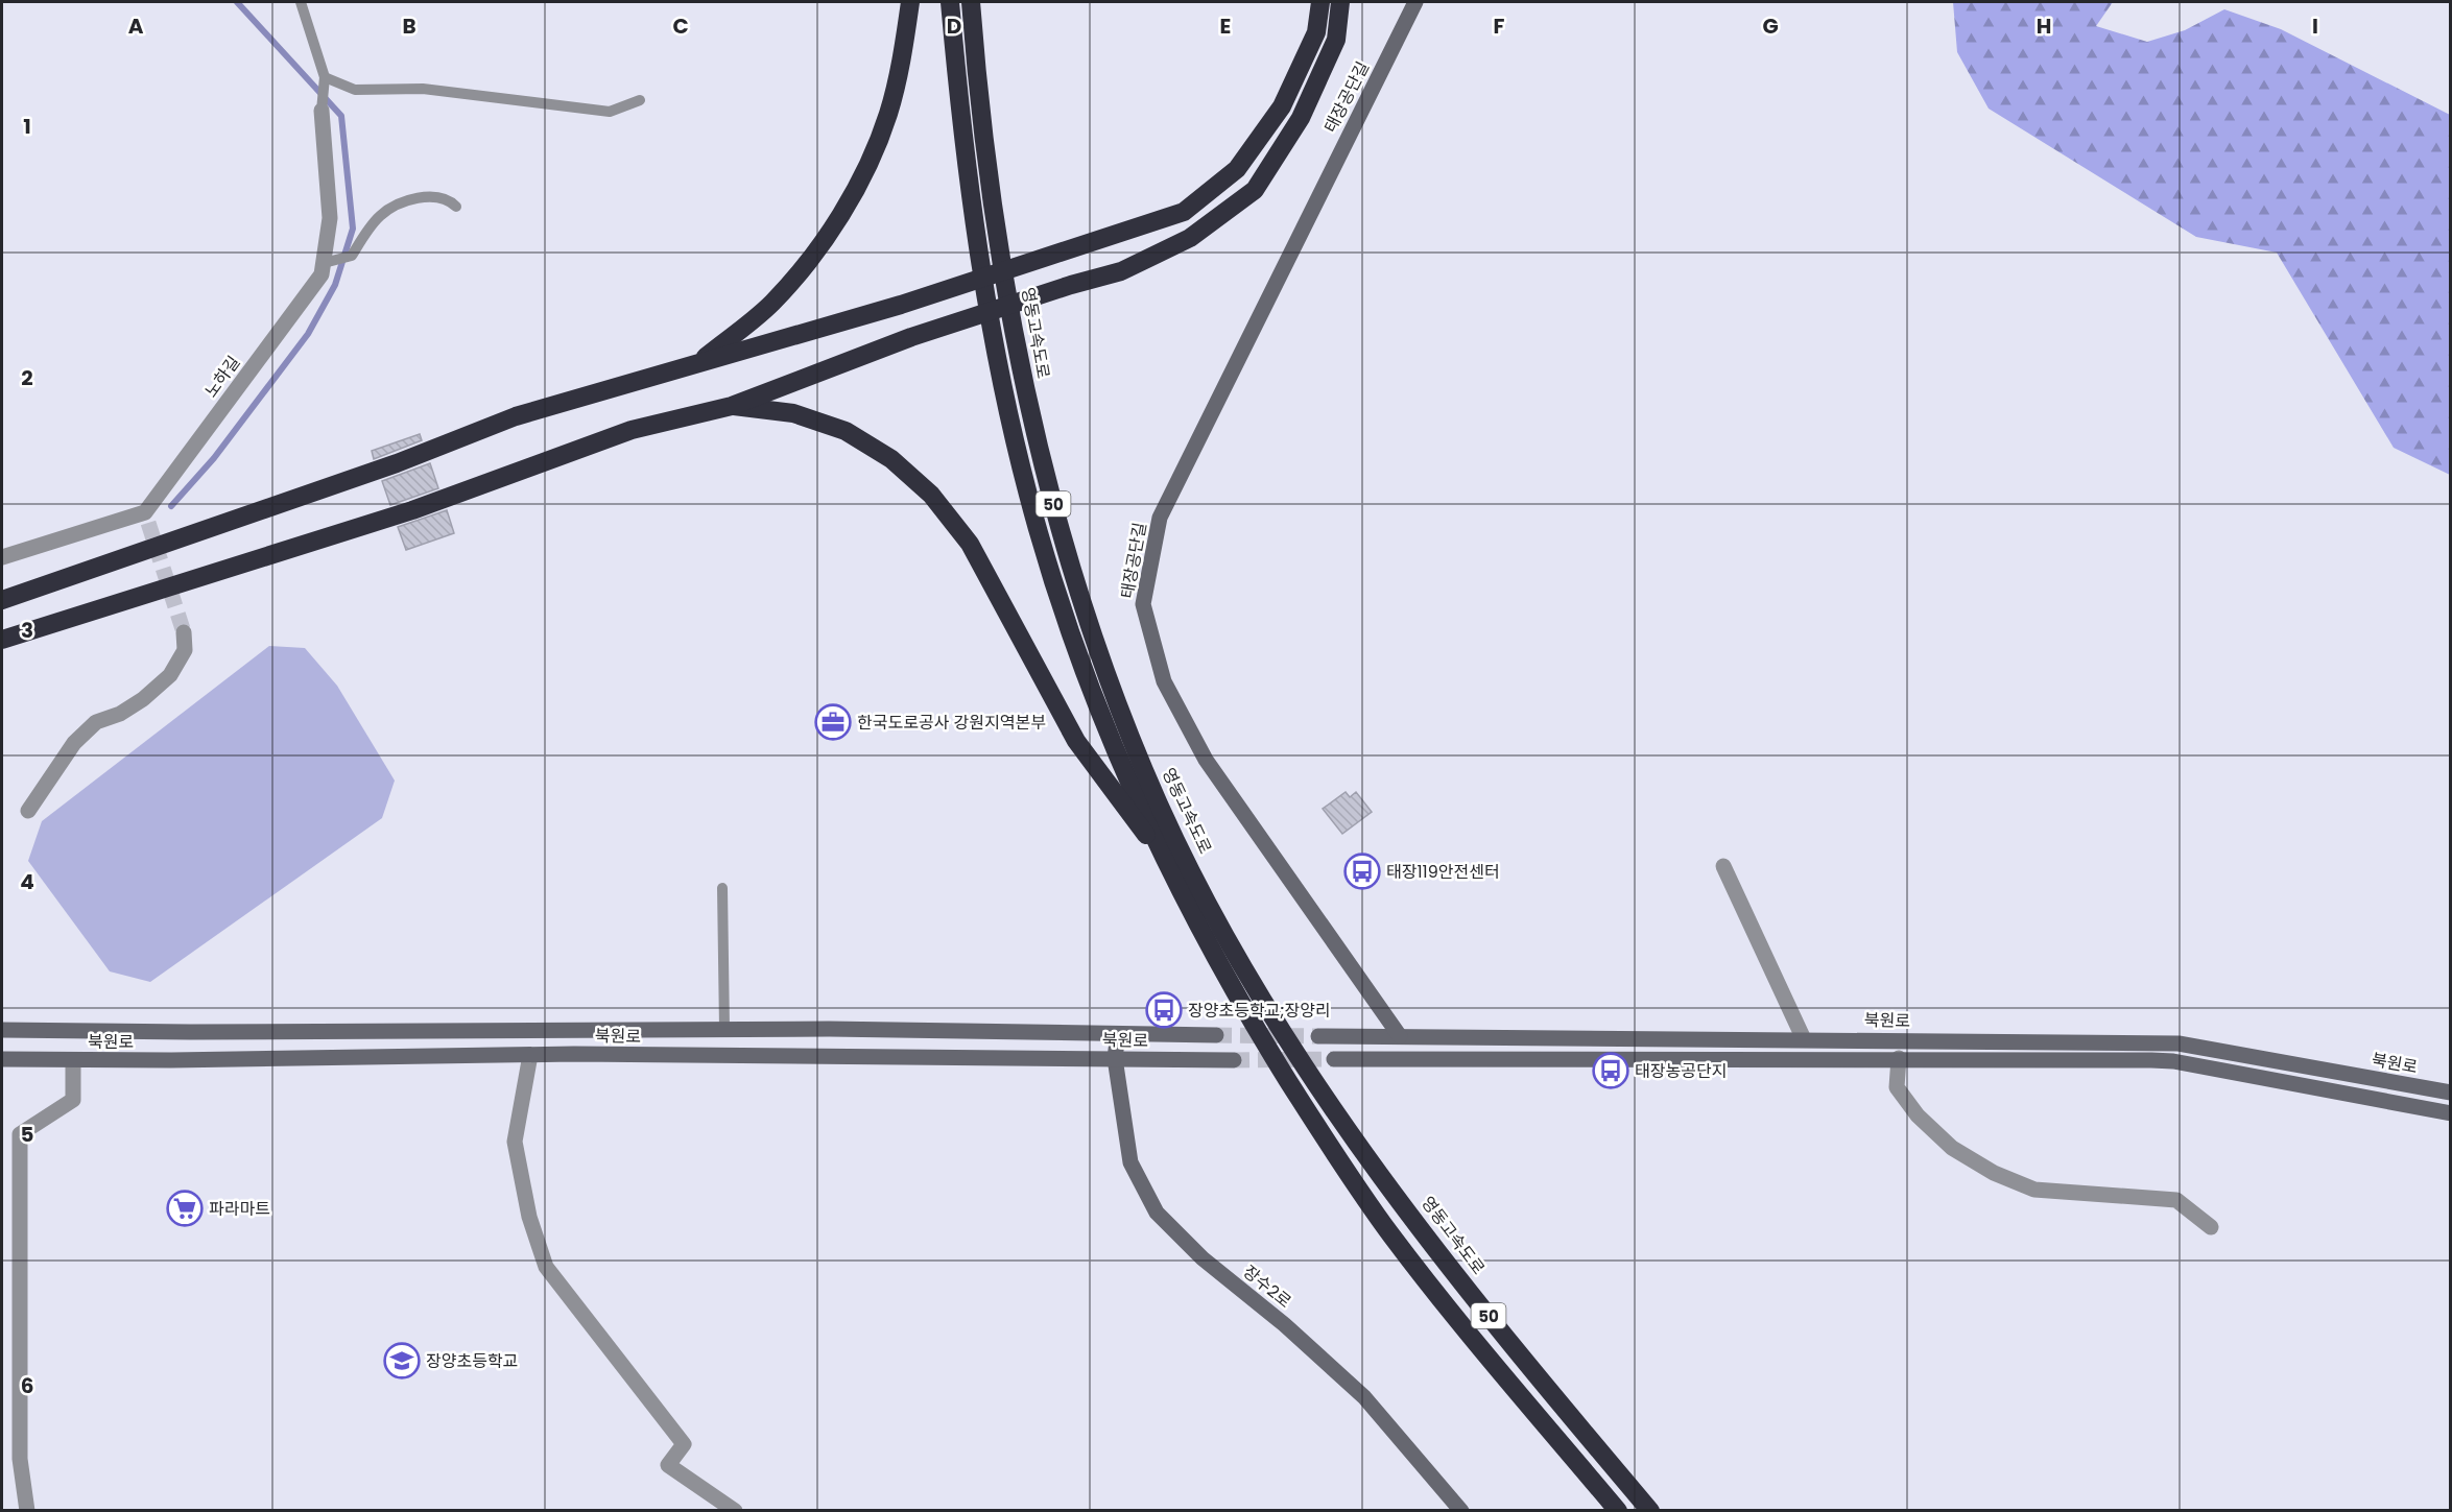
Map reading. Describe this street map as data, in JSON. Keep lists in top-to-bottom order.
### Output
{
  "streets": {
    "highway": ["영동고속도로", "50"],
    "street": [
      "태장공단길",
      "노하길",
      "북원로",
      "장수2로"
    ]
  },
  "crossings": [
    ["태장공단길", "북원로"],
    ["북원로", "장수2로"]
  ],
  "places": {
    "office": ["한국도로공사 강원지역본부"],
    "bus stop": ["태장119안전센터", "장양초등학교;장양리", "태장농공단지"],
    "supermarket": ["파라마트"],
    "school or university": ["장양초등학교"]
  },
  "grid": {
    "columns": [
      "A",
      "B",
      "C",
      "D",
      "E",
      "F",
      "G",
      "H",
      "I"
    ],
    "rows": [
      "1",
      "2",
      "3",
      "4",
      "5",
      "6"
    ]
  }
}
